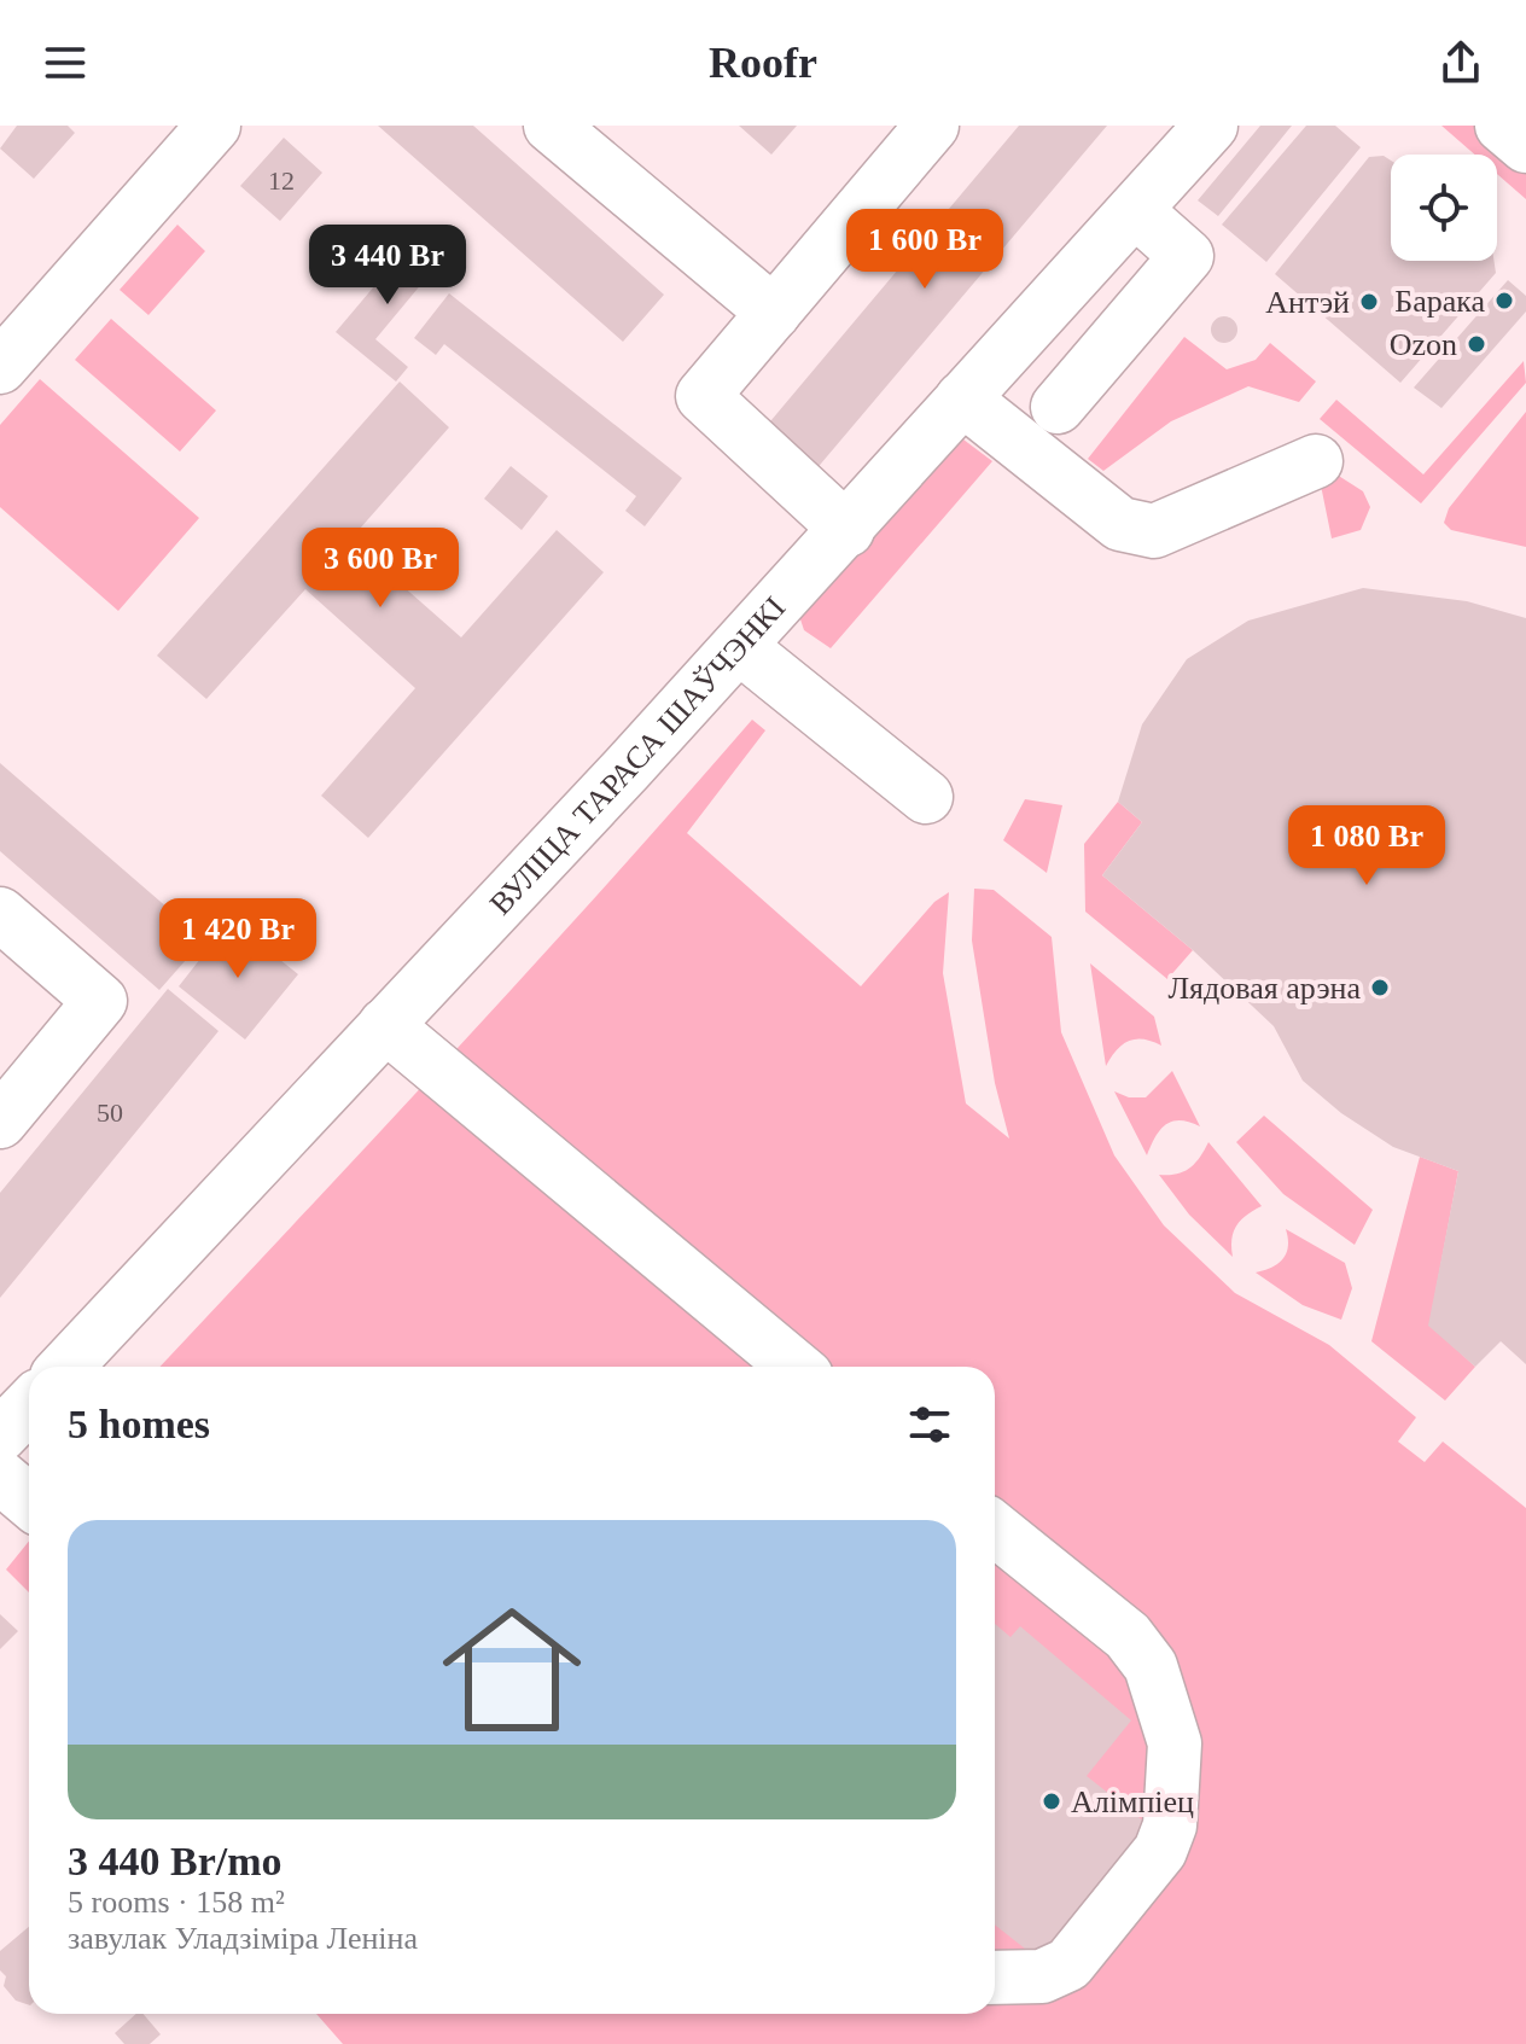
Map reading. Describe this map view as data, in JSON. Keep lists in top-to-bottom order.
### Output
{
  "streets": {
    "street": ["ВУЛІЦА ТАРАСА ШАЎЧЭНКІ"]
  },
  "places": [
    "Барака",
    "Антэй",
    "Ozon",
    "Лядовая арэна",
    "Алімпіец"
  ],
  "house_numbers": ["12", "50"],
  "page": {
    "header": "Roofr",
    "price": [
      "1 600 Br",
      "3 440 Br",
      "3 600 Br",
      "1 080 Br",
      "1 420 Br"
    ],
    "heading": "5 homes",
    "list": [
      {
        "name": "3 440 Br/mo",
        "note": "5 rooms · 158 m² · завулак Уладзіміра Леніна"
      }
    ]
  }
}
